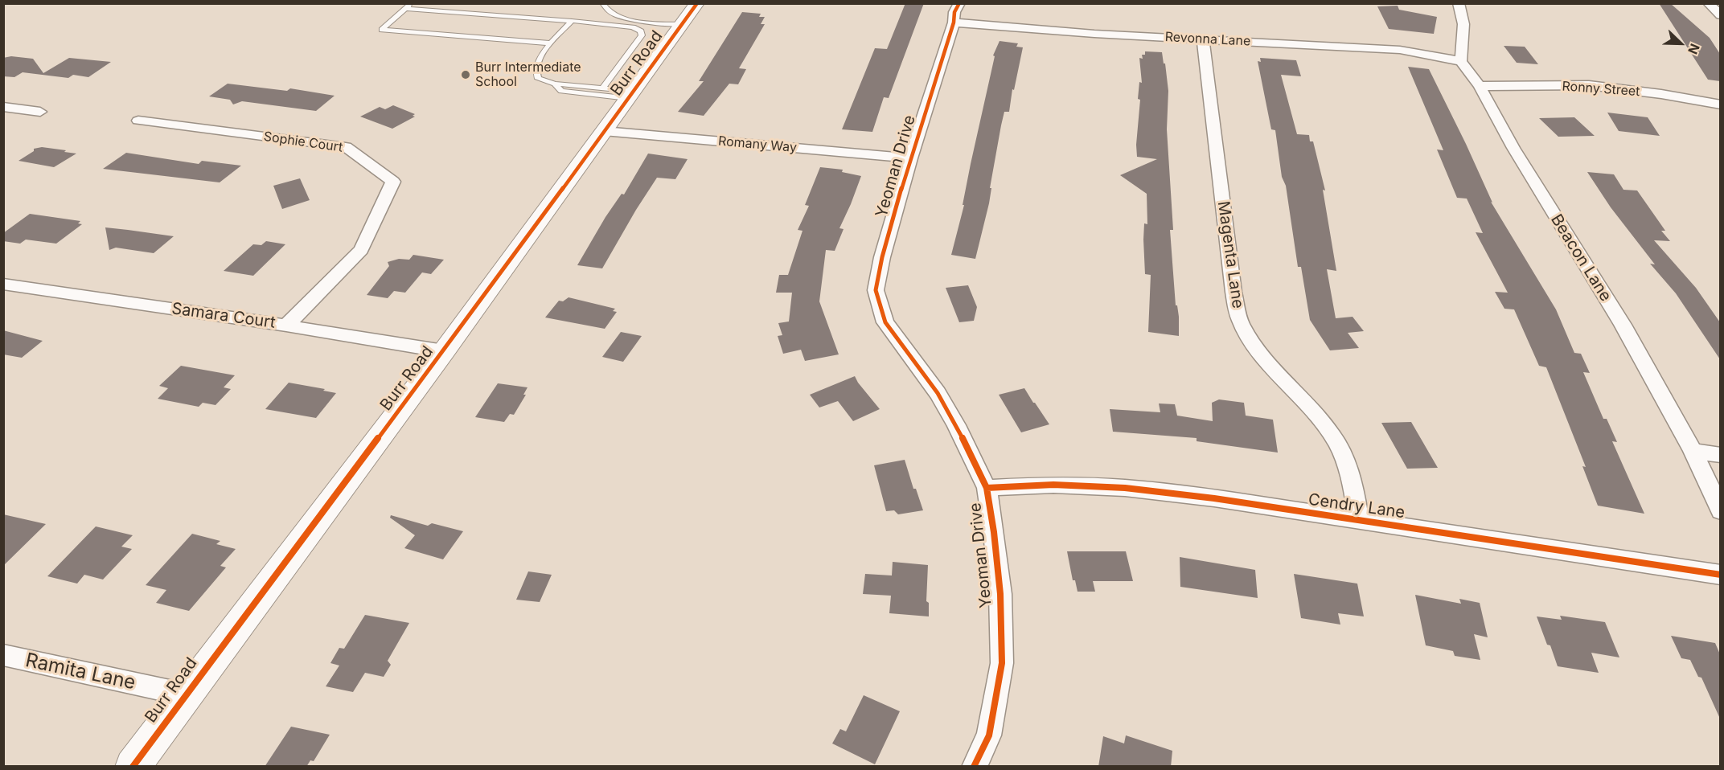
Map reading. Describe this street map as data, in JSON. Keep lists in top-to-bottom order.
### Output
{
  "streets": {
    "street": [
      "Revonna Lane",
      "Burr Road",
      "Ronny Street",
      "Sophie Court",
      "Romany Way",
      "Yeoman Drive",
      "Magenta Lane",
      "Beacon Lane",
      "Samara Court",
      "Cendry Lane",
      "Ramita Lane"
    ]
  },
  "crossings": [
    ["Revonna Lane", "Yeoman Drive"],
    ["Revonna Lane", "Magenta Lane"],
    ["Revonna Lane", "Beacon Lane"],
    ["Burr Road", "Romany Way"],
    ["Burr Road", "Samara Court"],
    ["Burr Road", "Ramita Lane"],
    ["Ronny Street", "Beacon Lane"],
    ["Sophie Court", "Samara Court"],
    ["Romany Way", "Yeoman Drive"],
    ["Yeoman Drive", "Cendry Lane"],
    ["Magenta Lane", "Cendry Lane"]
  ],
  "places": ["Burr Intermediate School"],
  "north": "bottom right"
}
